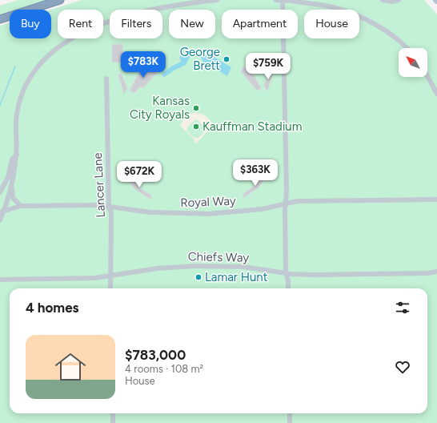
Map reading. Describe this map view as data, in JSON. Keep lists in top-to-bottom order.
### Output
{
  "streets": {
    "street": ["Lancer Lane", "Royal Way", "Chiefs Way"]
  },
  "crossings": [
    ["Lancer Lane", "Royal Way"],
    ["Lancer Lane", "Chiefs Way"]
  ],
  "places": [
    "George Brett",
    "Kansas City Royals",
    "Kauffman Stadium",
    "Lamar Hunt"
  ],
  "north": "top left",
  "page": {
    "chip": [
      "Buy",
      "Rent",
      "Filters",
      "New",
      "Apartment",
      "House"
    ],
    "price": [
      "$783K",
      "$759K",
      "$363K",
      "$672K"
    ],
    "heading": "4 homes",
    "list": [
      {
        "name": "$783,000",
        "note": "4 rooms · 108 m² · House"
      }
    ]
  }
}
